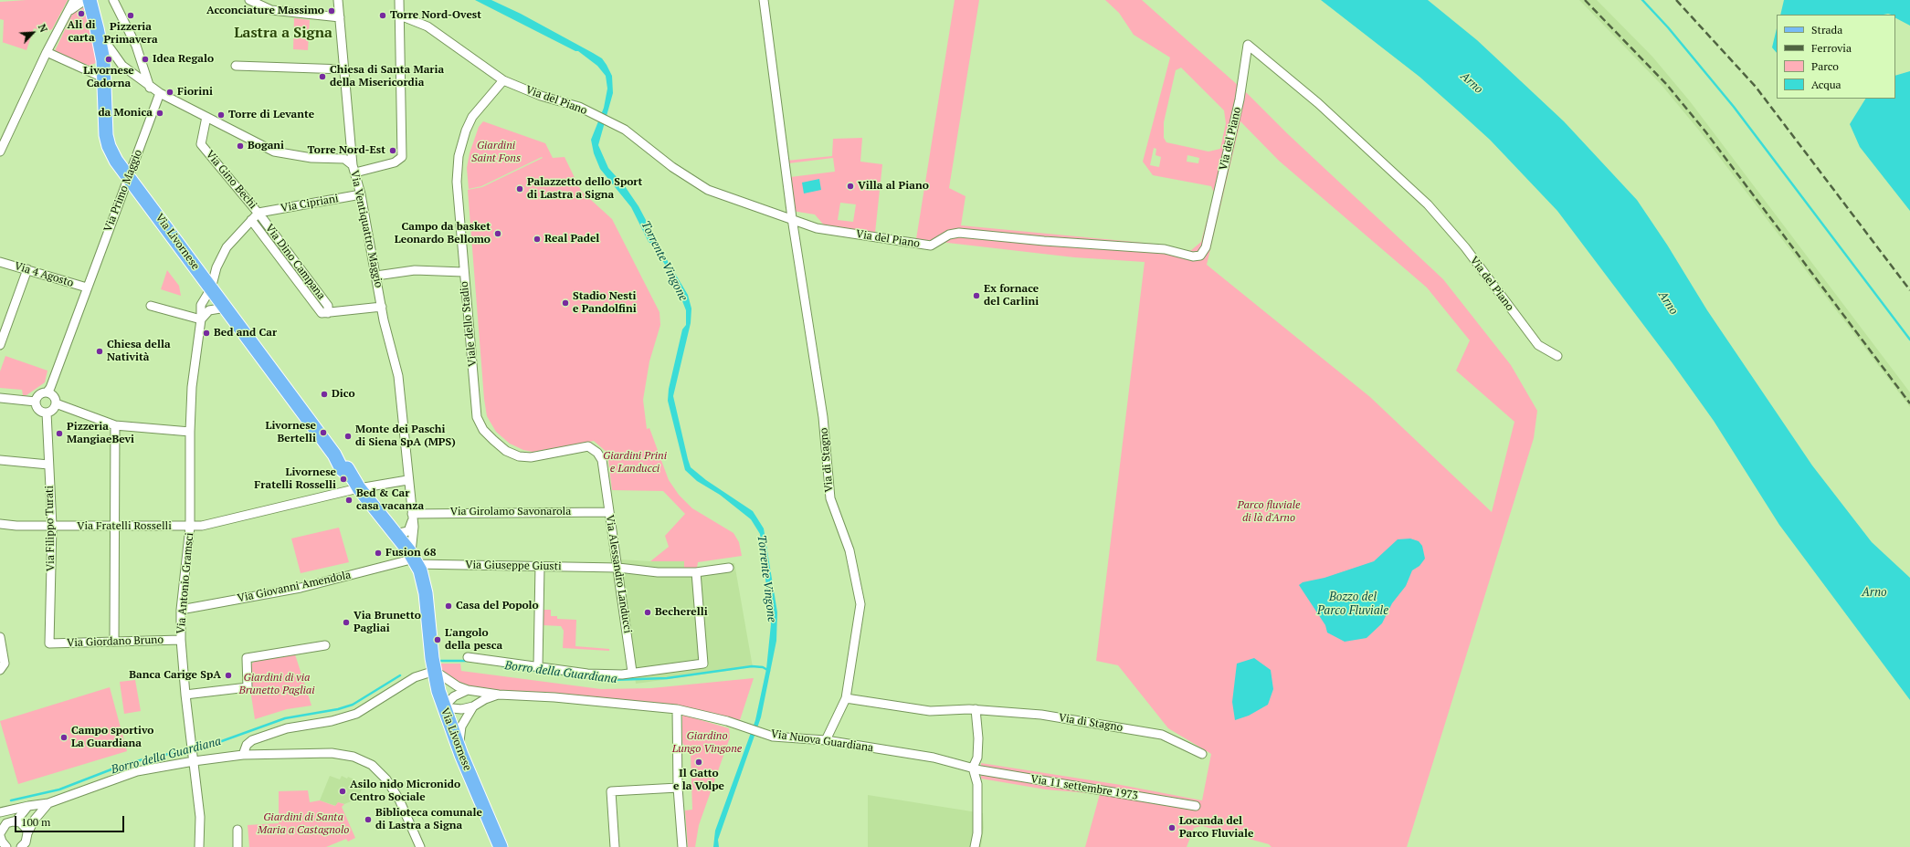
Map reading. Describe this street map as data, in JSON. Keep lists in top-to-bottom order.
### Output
{
  "streets": {
    "main road": ["Via Livornese"],
    "street": [
      "Via del Piano",
      "Via Gino Bechi",
      "Via Primo Maggio",
      "Via Cipriani",
      "Via Ventiquattro Maggio",
      "Via Dino Campana",
      "Via 4 Agosto",
      "Viale dello Stadio",
      "Via di Stagno",
      "Via Girolamo Savonarola",
      "Via Fratelli Rosselli",
      "Via Filippo Turati",
      "Via Giuseppe Giusti",
      "Via Alessandro Landucci",
      "Via Antonio Gramsci",
      "Via Giovanni Amendola",
      "Via Giordano Bruno",
      "Via Nuova Guardiana",
      "Via 11 settembre 1973"
    ]
  },
  "crossings": [
    ["Via del Piano", "Viale dello Stadio"],
    ["Via del Piano", "Via di Stagno"],
    ["Via Gino Bechi", "Via Cipriani"],
    ["Via Gino Bechi", "Via Ventiquattro Maggio"],
    ["Via Gino Bechi", "Via Livornese"],
    ["Via Gino Bechi", "Via Dino Campana"],
    ["Via Gino Bechi", "Via Antonio Gramsci"],
    ["Via Primo Maggio", "Via Ventiquattro Maggio"],
    ["Via Primo Maggio", "Via Livornese"],
    ["Via Primo Maggio", "Via 4 Agosto"],
    ["Via Cipriani", "Via Ventiquattro Maggio"],
    ["Via Cipriani", "Via Dino Campana"],
    ["Via Ventiquattro Maggio", "Via Livornese"],
    ["Via Ventiquattro Maggio", "Via Dino Campana"],
    ["Via Ventiquattro Maggio", "Via Girolamo Savonarola"],
    ["Via Ventiquattro Maggio", "Via Fratelli Rosselli"],
    ["Via Ventiquattro Maggio", "Via Giuseppe Giusti"],
    ["Via Ventiquattro Maggio", "Via Giovanni Amendola"],
    ["Via Livornese", "Via Fratelli Rosselli"],
    ["Via Livornese", "Via Giuseppe Giusti"],
    ["Via Livornese", "Via Antonio Gramsci"],
    ["Via Livornese", "Via Giovanni Amendola"],
    ["Via Livornese", "Via Nuova Guardiana"],
    ["Viale dello Stadio", "Via Alessandro Landucci"],
    ["Via di Stagno", "Via Nuova Guardiana"],
    ["Via Girolamo Savonarola", "Via Alessandro Landucci"],
    ["Via Fratelli Rosselli", "Via Filippo Turati"],
    ["Via Fratelli Rosselli", "Via Antonio Gramsci"],
    ["Via Filippo Turati", "Via Giordano Bruno"],
    ["Via Giuseppe Giusti", "Via Alessandro Landucci"],
    ["Via Giuseppe Giusti", "Via Giovanni Amendola"],
    ["Via Antonio Gramsci", "Via Giovanni Amendola"],
    ["Via Antonio Gramsci", "Via Giordano Bruno"],
    ["Via Nuova Guardiana", "Via 11 settembre 1973"]
  ],
  "districts": ["Lastra a Signa"],
  "water": [
    "Arno",
    "Torrente Vingone",
    "Bozzo del Parco Fluviale",
    "Borro della Guardiana"
  ],
  "parks": [
    "Giardini Saint Fons",
    "Giardini Prini e Landucci",
    "Parco fluviale di là d'Arno",
    "Giardini di via Brunetto Pagliai",
    "Giardino Lungo Vingone",
    "Giardini di Santa Maria a Castagnolo"
  ],
  "places": [
    "Acconciature Massimo",
    "Ali di carta",
    "Pizzeria Primavera",
    "Torre Nord-Ovest",
    "Livornese Cadorna",
    "Idea Regalo",
    "Chiesa di Santa Maria della Misericordia",
    "Fiorini",
    "da Monica",
    "Torre di Levante",
    "Bogani",
    "Torre Nord-Est",
    "Villa al Piano",
    "Palazzetto dello Sport di Lastra a Signa",
    "Campo da basket Leonardo Bellomo",
    "Real Padel",
    "Ex fornace del Carlini",
    "Stadio Nesti e Pandolfini",
    "Bed and Car",
    "Chiesa della Natività",
    "Dico",
    "Livornese Bertelli",
    "Pizzeria MangiaeBevi",
    "Monte dei Paschi di Siena SpA (MPS)",
    "Livornese Fratelli Rosselli",
    "Bed & Car casa vacanza",
    "Fusion 68",
    "Casa del Popolo",
    "Becherelli",
    "Via Brunetto Pagliai",
    "L'angolo della pesca",
    "Banca Carige SpA",
    "Campo sportivo La Guardiana",
    "Il Gatto e la Volpe",
    "Asilo nido Micronido Centro Sociale",
    "Biblioteca comunale di Lastra a Signa",
    "Locanda del Parco Fluviale"
  ],
  "legend": [
    "Strada",
    "Ferrovia",
    "Parco",
    "Acqua"
  ],
  "scale_bar": "100 m",
  "north": "top right"
}
